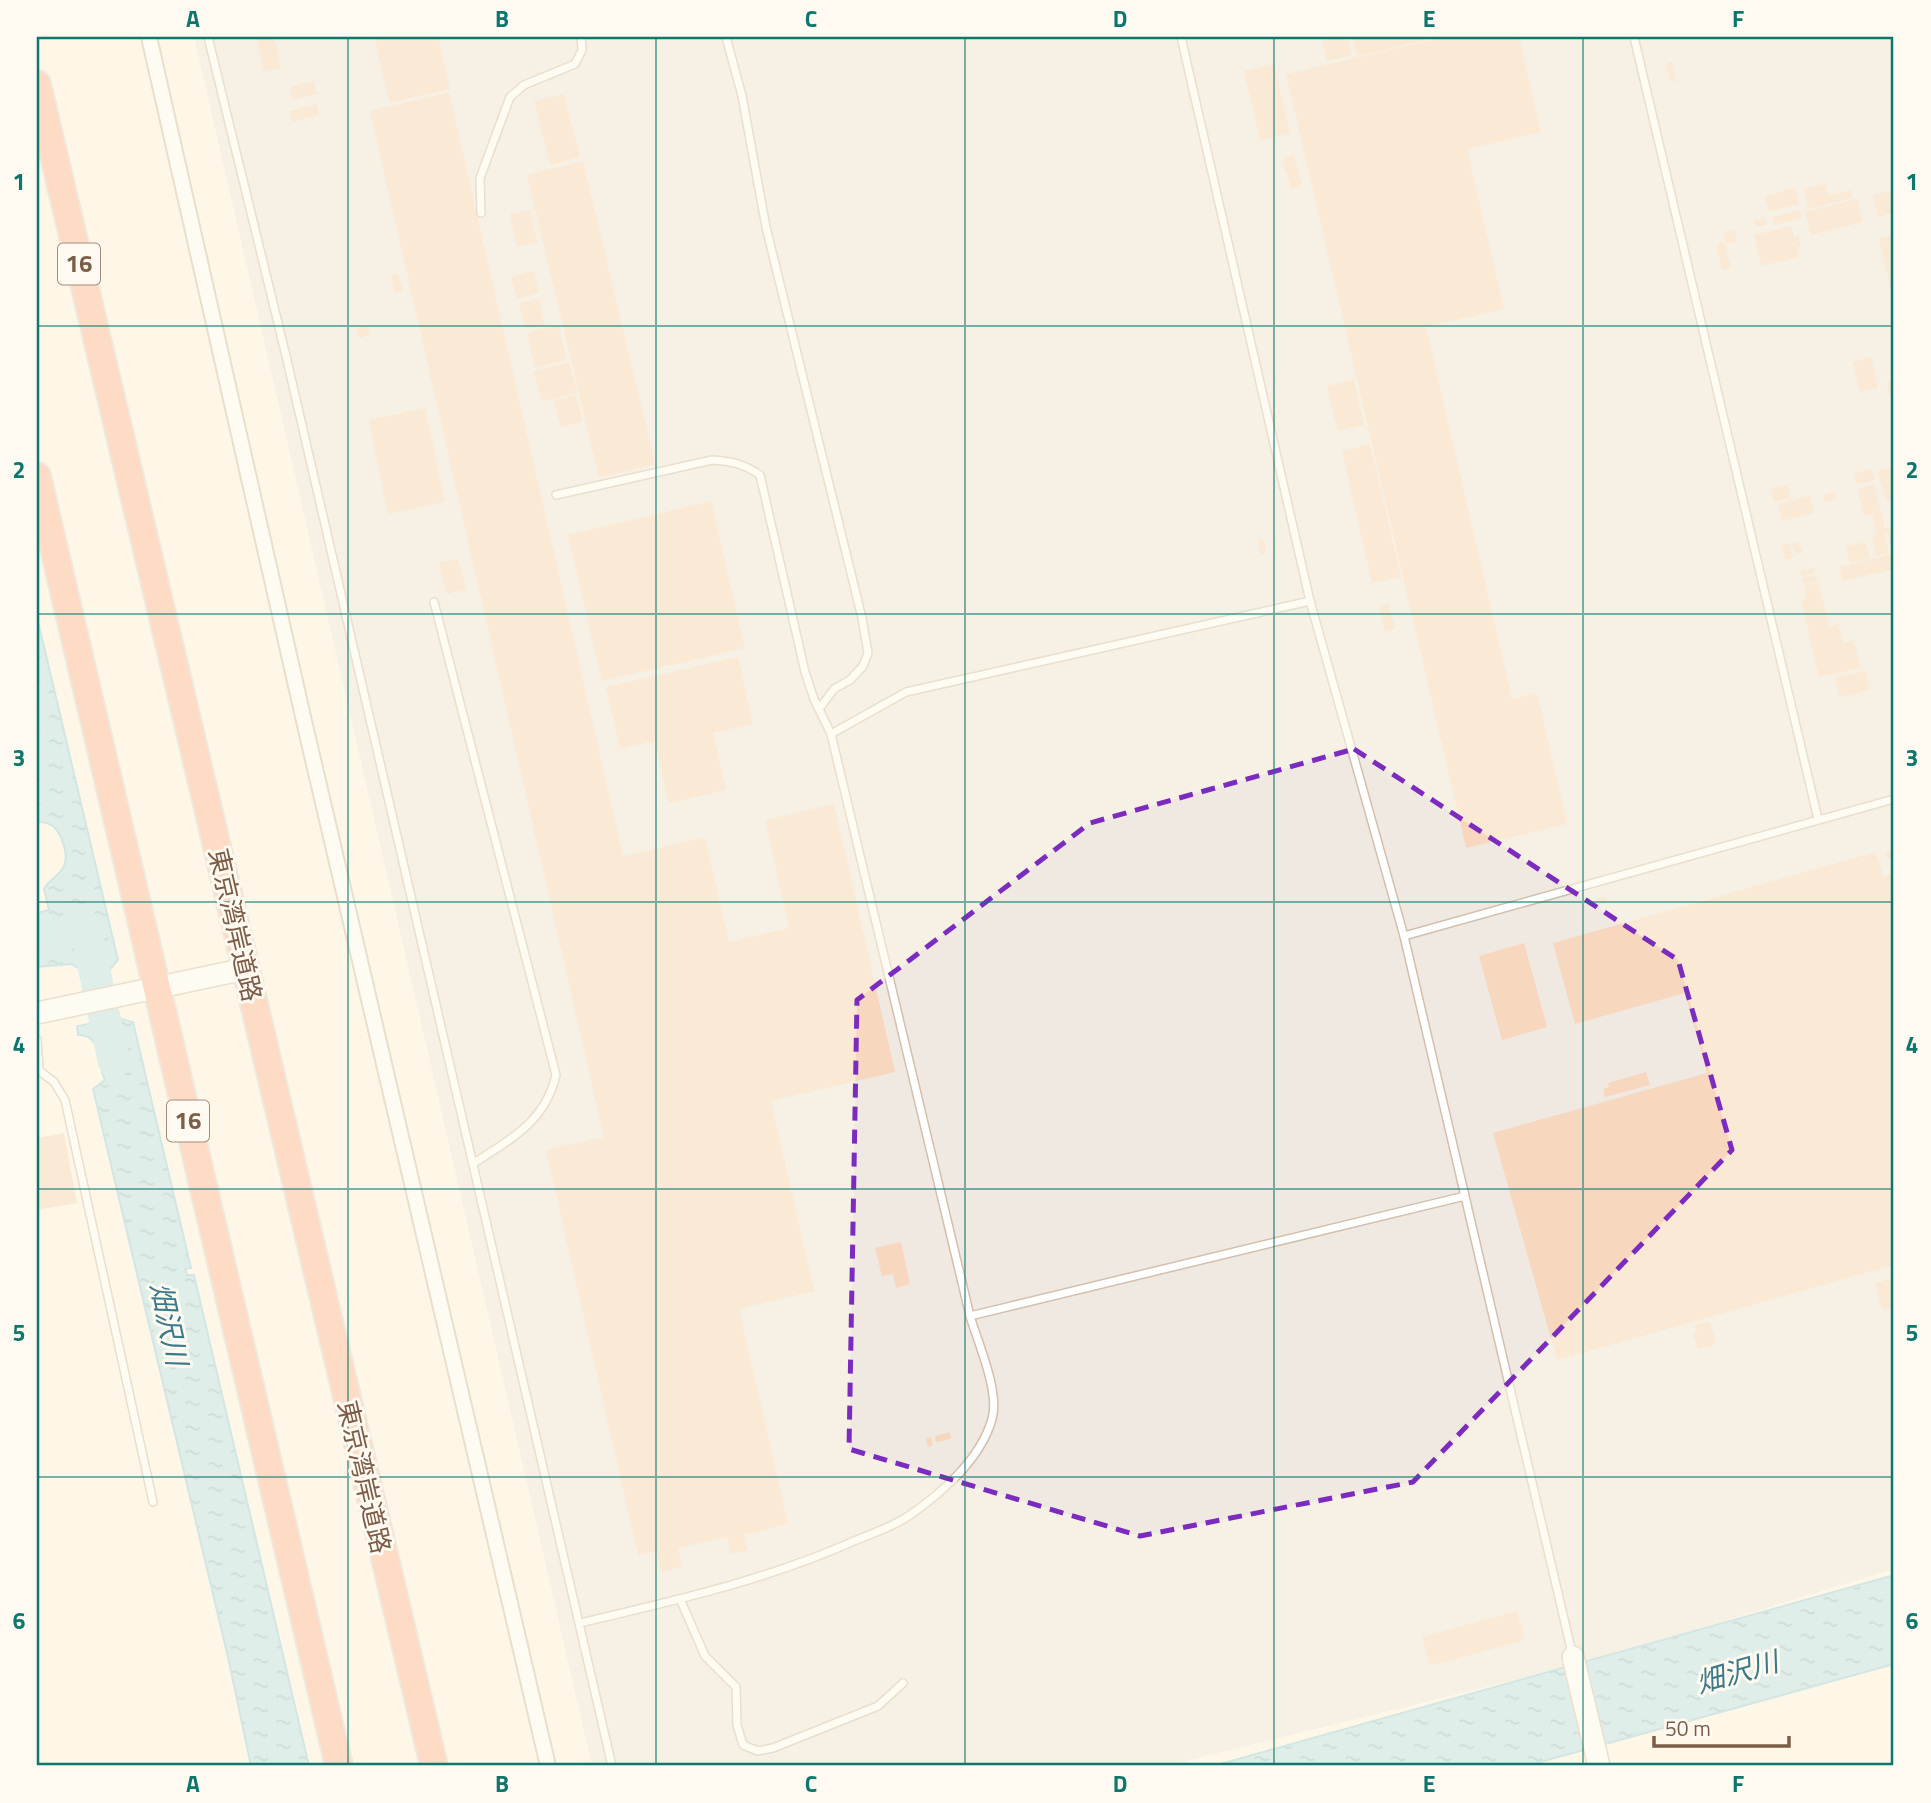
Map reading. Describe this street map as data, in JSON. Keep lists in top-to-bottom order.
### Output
{
  "streets": {
    "highway": ["16", "東京湾岸道路"]
  },
  "water": ["畑沢川"],
  "scale_bar": "50 m",
  "grid": {
    "columns": [
      "A",
      "B",
      "C",
      "D",
      "E",
      "F"
    ],
    "rows": [
      "1",
      "2",
      "3",
      "4",
      "5",
      "6"
    ]
  }
}
